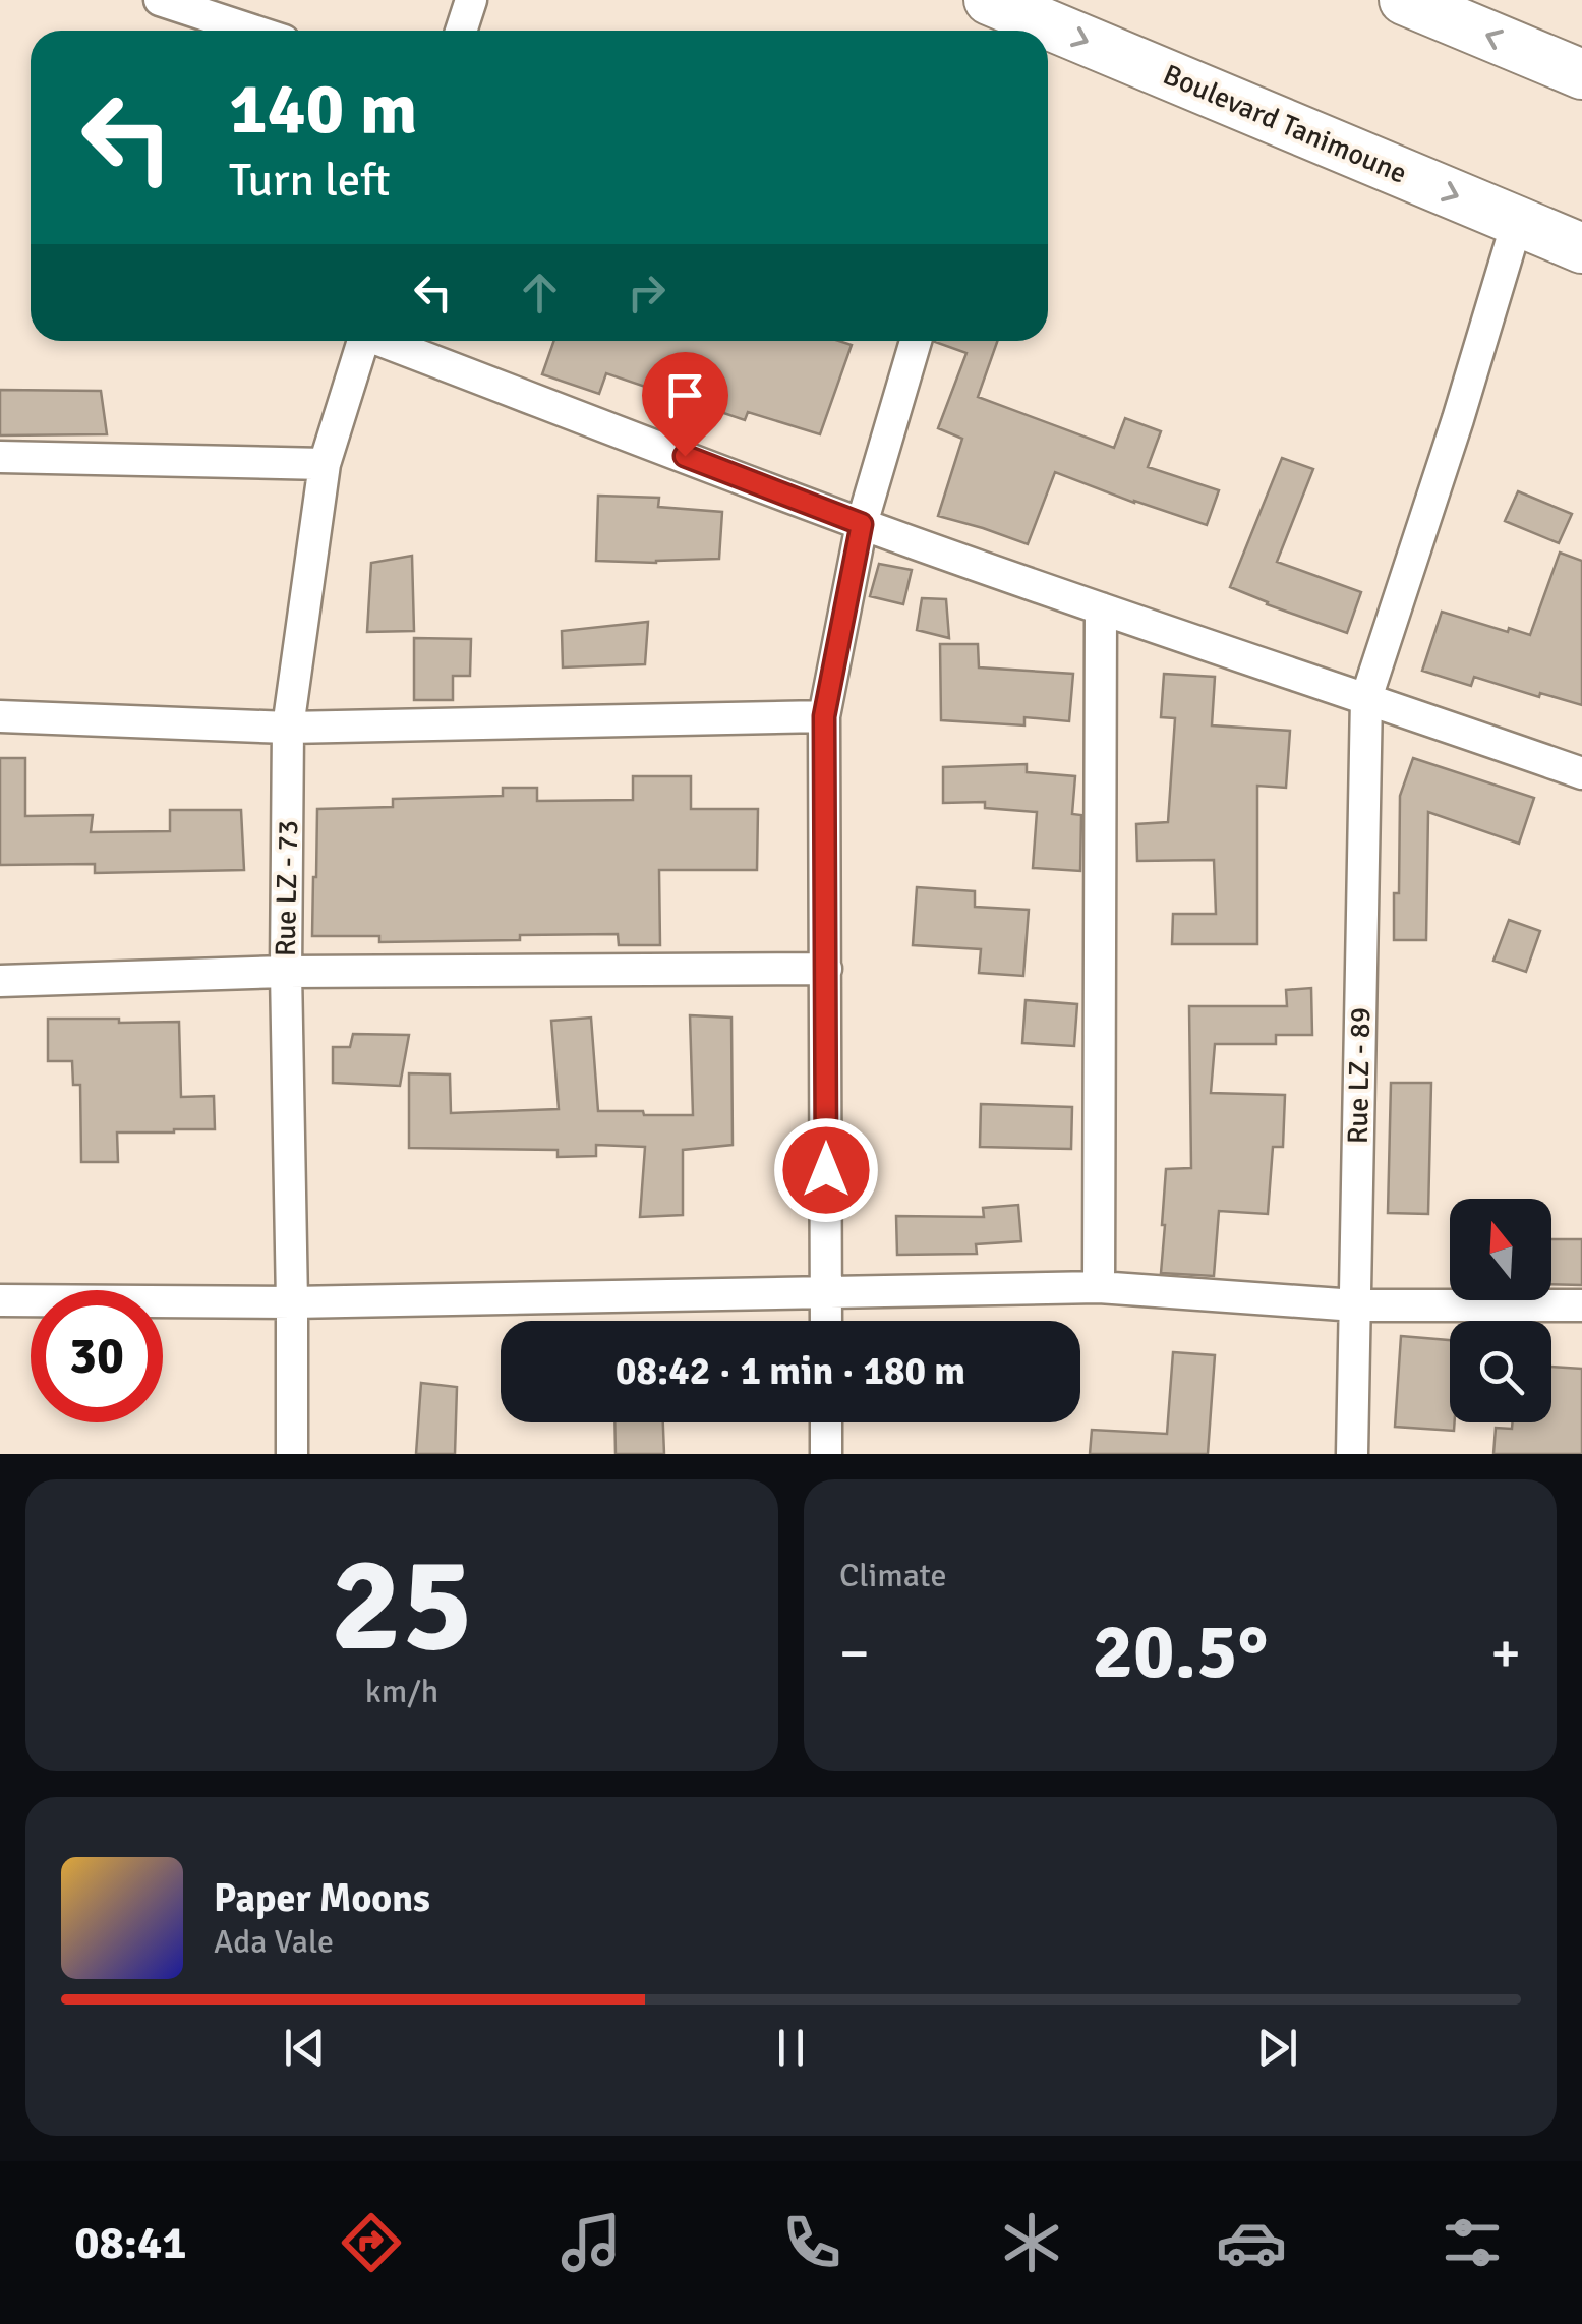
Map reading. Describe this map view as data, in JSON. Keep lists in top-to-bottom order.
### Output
{
  "streets": {
    "main road": ["Boulevard Tanimoune"],
    "street": ["Rue LZ - 73", "Rue LZ - 89"]
  },
  "crossings": [
    ["Boulevard Tanimoune", "Rue LZ - 89"]
  ],
  "north": "top",
  "page": {
    "turn": ["140 m", "Turn left"],
    "limit": "30",
    "trip": "08:42 · 1 min · 180 m",
    "tile": [
      ["25", "km/h"],
      "Climate"
    ],
    "heat": ["−", "20.5°", "+"],
    "song": ["Paper Moons", "Ada Vale"],
    "tabs": "08:41"
  }
}
